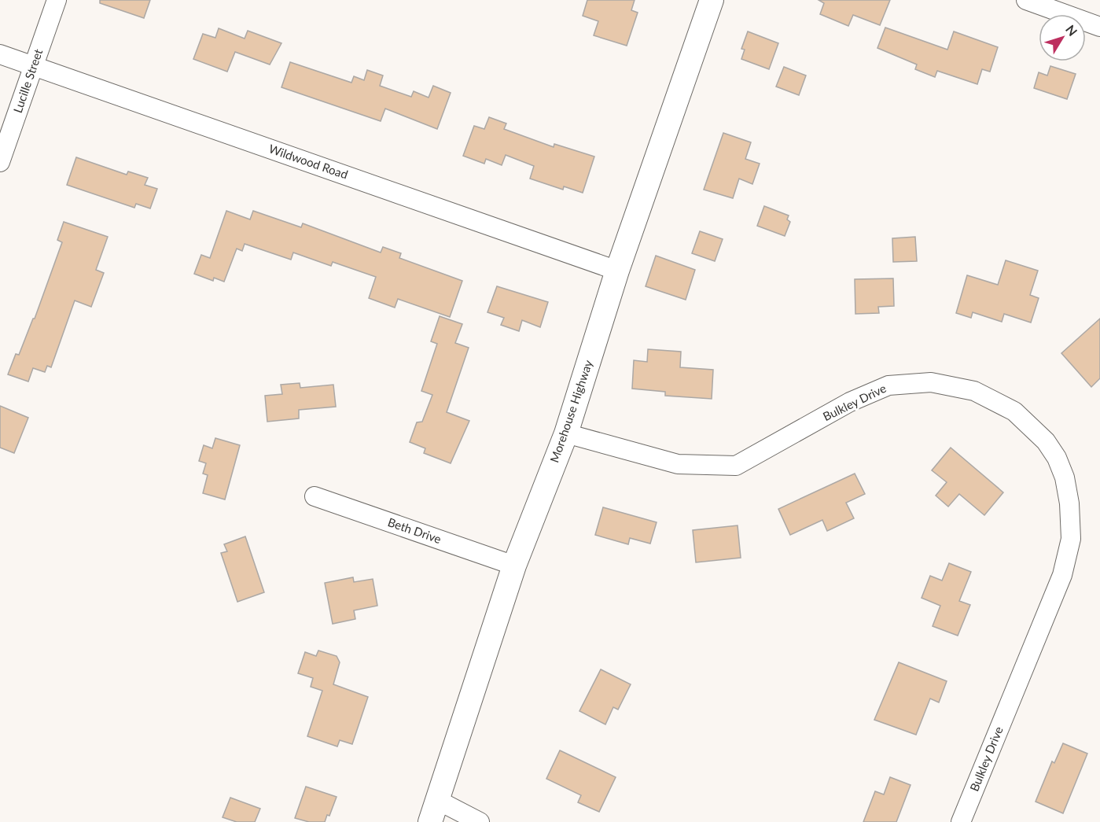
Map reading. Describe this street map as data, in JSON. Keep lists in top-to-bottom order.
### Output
{
  "streets": {
    "street": [
      "Lucille Street",
      "Wildwood Road",
      "Bulkley Drive",
      "Morehouse Highway",
      "Beth Drive"
    ]
  },
  "crossings": [
    ["Lucille Street", "Wildwood Road"],
    ["Wildwood Road", "Morehouse Highway"],
    ["Bulkley Drive", "Morehouse Highway"],
    ["Morehouse Highway", "Beth Drive"]
  ],
  "north": "top right"
}
